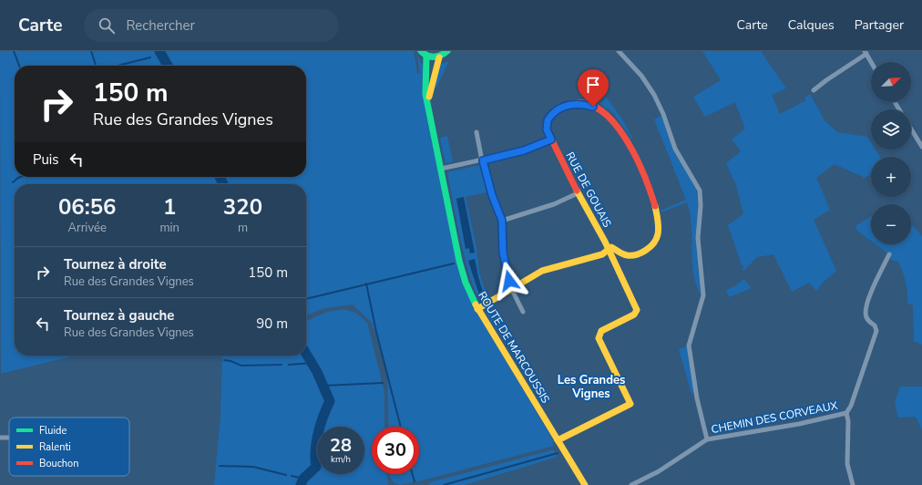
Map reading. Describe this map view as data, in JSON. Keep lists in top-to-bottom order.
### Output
{
  "streets": {
    "street": ["RUE DE GOUAIS", "ROUTE DE MARCOUSSIS", "CHEMIN DES CORVEAUX"]
  },
  "crossings": [
    ["RUE DE GOUAIS", "ROUTE DE MARCOUSSIS"]
  ],
  "districts": ["Les Grandes Vignes"],
  "legend": ["Fluide", "Ralenti", "Bouchon"],
  "north": "top right",
  "page": {
    "header": "Carte",
    "search": "Rechercher",
    "nav": ["Carte", "Calques", "Partager"],
    "map_buttons": ["+", "−"],
    "turn": ["150 m", "Rue des Grandes Vignes"],
    "then": "Puis",
    "eta": [
      "06:56",
      "Arrivée",
      "1",
      "min",
      "320",
      "m"
    ],
    "list": [
      {
        "name": "Tournez à droite",
        "note": "Rue des Grandes Vignes",
        "value": "150 m"
      },
      {
        "name": "Tournez à gauche",
        "note": "Rue des Grandes Vignes",
        "value": "90 m"
      }
    ],
    "speed": "28 km/h",
    "limit": "30"
  }
}
